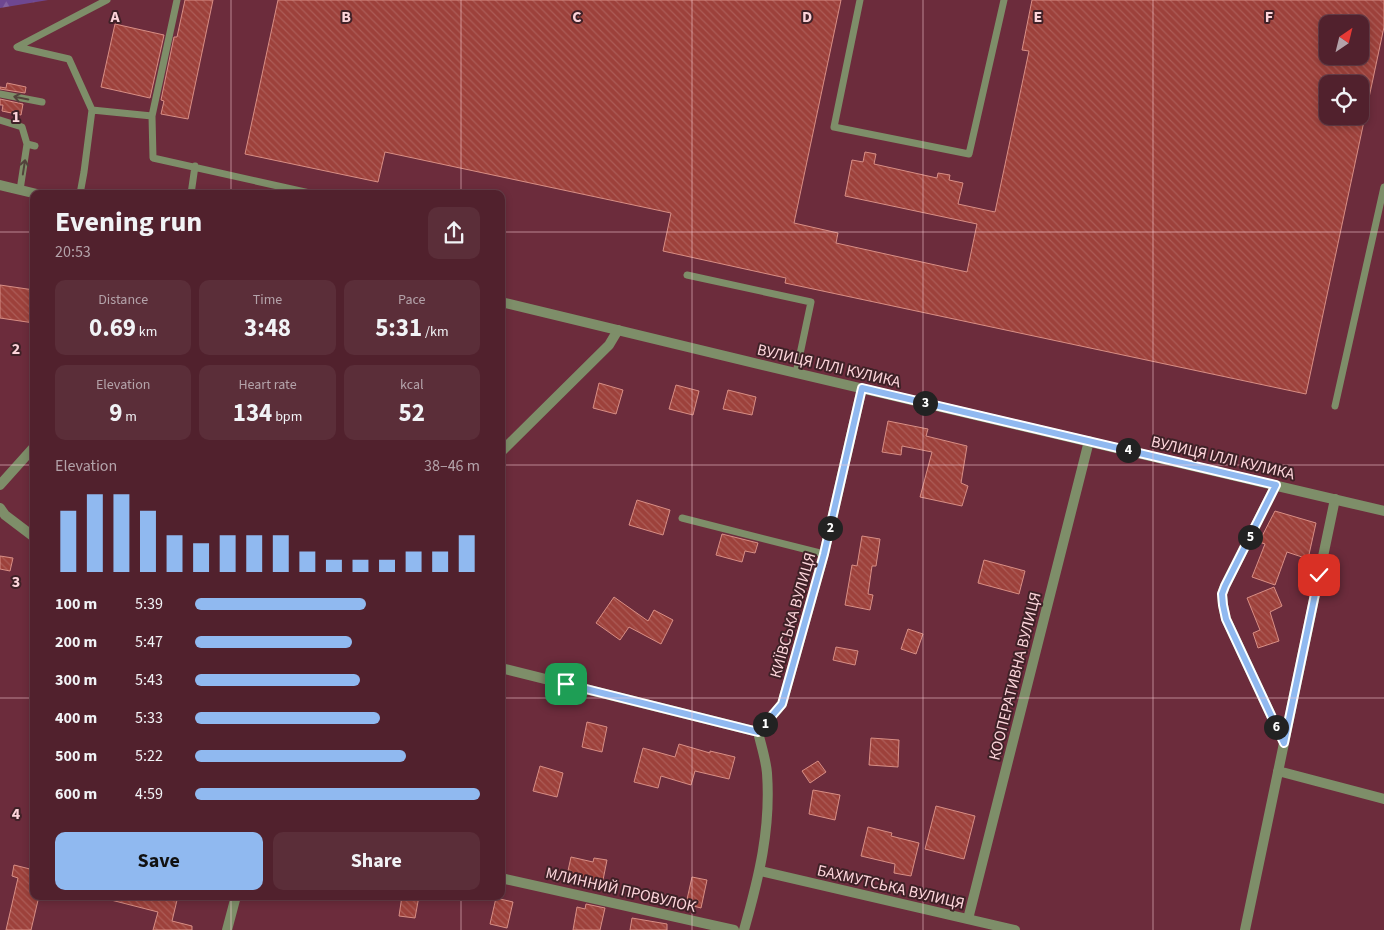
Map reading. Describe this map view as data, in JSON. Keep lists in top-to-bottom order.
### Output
{
  "streets": {
    "street": [
      "ВУЛИЦЯ ІЛЛІ КУЛИКА",
      "КИЇВСЬКА ВУЛИЦЯ",
      "КООПЕРАТИВНА ВУЛИЦЯ",
      "БАХМУТСЬКА ВУЛИЦЯ",
      "МЛИННИЙ ПРОВУЛОК"
    ]
  },
  "crossings": [
    ["ВУЛИЦЯ ІЛЛІ КУЛИКА", "КИЇВСЬКА ВУЛИЦЯ"],
    ["ВУЛИЦЯ ІЛЛІ КУЛИКА", "КООПЕРАТИВНА ВУЛИЦЯ"],
    ["КООПЕРАТИВНА ВУЛИЦЯ", "БАХМУТСЬКА ВУЛИЦЯ"]
  ],
  "north": "top right",
  "page": {
    "heading": ["Evening run", "20:53"],
    "stats": [
      ["Distance", "0.69 km"],
      ["Time", "3:48"],
      ["Pace", "5:31 /km"],
      ["Elevation", "9 m"],
      ["Heart rate", "134 bpm"],
      ["kcal", "52"]
    ],
    "pins": [
      "3",
      "4",
      "2",
      "5",
      "1",
      "6"
    ],
    "chart": ["Elevation", "38–46 m"],
    "list": [
      {
        "name": "100 m",
        "note": "5:39"
      },
      {
        "name": "200 m",
        "note": "5:47"
      },
      {
        "name": "300 m",
        "note": "5:43"
      },
      {
        "name": "400 m",
        "note": "5:33"
      },
      {
        "name": "500 m",
        "note": "5:22"
      },
      {
        "name": "600 m",
        "note": "4:59"
      }
    ],
    "buttons": ["Save", "Share"]
  },
  "grid": {
    "columns": [
      "A",
      "B",
      "C",
      "D",
      "E",
      "F"
    ],
    "rows": [
      "1",
      "2",
      "3",
      "4"
    ]
  }
}
